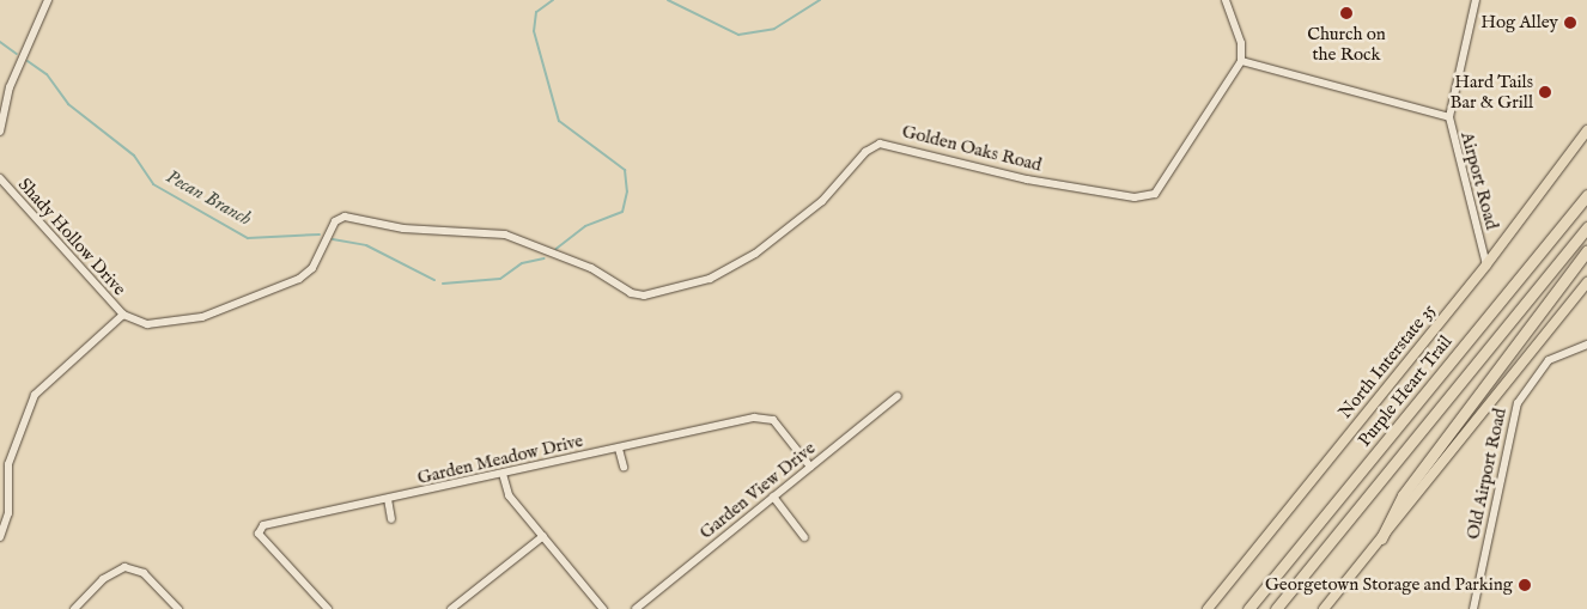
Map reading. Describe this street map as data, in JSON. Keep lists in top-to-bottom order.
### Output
{
  "streets": {
    "highway": ["Purple Heart Trail"],
    "main road": ["North Interstate 35"],
    "street": [
      "Golden Oaks Road",
      "Airport Road",
      "Shady Hollow Drive",
      "Garden Meadow Drive",
      "Old Airport Road",
      "Garden View Drive"
    ]
  },
  "crossings": [
    ["Golden Oaks Road", "Shady Hollow Drive"],
    ["Airport Road", "North Interstate 35"],
    ["Garden Meadow Drive", "Garden View Drive"]
  ],
  "water": ["Pecan Branch"],
  "places": [
    "Church on the Rock",
    "Hog Alley",
    "Hard Tails Bar & Grill",
    "Georgetown Storage and Parking"
  ]
}
